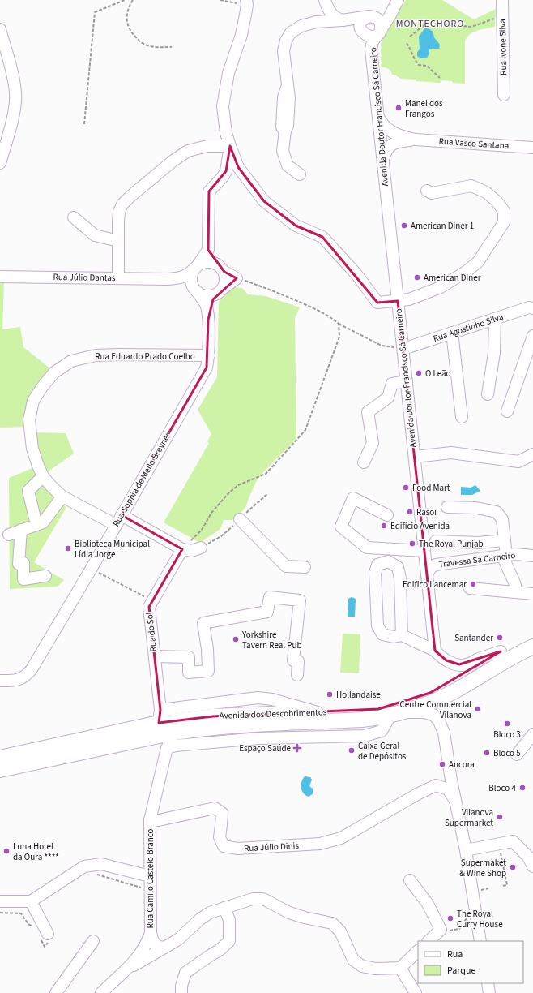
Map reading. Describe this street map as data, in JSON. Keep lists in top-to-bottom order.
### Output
{
  "streets": {
    "main road": ["Avenida dos Descobrimentos"],
    "street": [
      "Rua Ivone Silva",
      "Avenida Doutor Francisco Sá Carneiro",
      "Rua Vasco Santana",
      "Rua Júlio Dantas",
      "Rua Agostinho Silva",
      "Rua Eduardo Prado Coelho",
      "Rua Sophia de Mello Breyner",
      "Travessa Sá Carneiro",
      "Rua do Sol",
      "Rua Júlio Dinis",
      "Rua Camilo Castelo Branco"
    ]
  },
  "crossings": [
    ["Avenida Doutor Francisco Sá Carneiro", "Rua Vasco Santana"],
    ["Avenida Doutor Francisco Sá Carneiro", "Rua Agostinho Silva"],
    ["Avenida Doutor Francisco Sá Carneiro", "Travessa Sá Carneiro"],
    ["Rua Júlio Dantas", "Rua Sophia de Mello Breyner"],
    ["Rua Eduardo Prado Coelho", "Rua Sophia de Mello Breyner"],
    ["Rua do Sol", "Avenida dos Descobrimentos"],
    ["Avenida dos Descobrimentos", "Rua Camilo Castelo Branco"],
    ["Rua Júlio Dinis", "Rua Camilo Castelo Branco"]
  ],
  "districts": ["MONTECHORO"],
  "places": {
    "other": [
      "Manel dos Frangos",
      "American Diner 1",
      "American Diner",
      "O Leão",
      "Food Mart",
      "Rasoi",
      "Edificio Avenida",
      "The Royal Punjab",
      "Biblioteca Municipal Lídia Jorge",
      "Edifico Lancemar",
      "Santander",
      "Yorkshire Tavern Real Pub",
      "Hollandaise",
      "Centre Commercial Vilanova",
      "Bloco 3",
      "Caixa Geral de Depósitos",
      "Bloco 5",
      "Ancora",
      "Bloco 4",
      "Vilanova Supermarket",
      "Luna Hotel da Oura ****",
      "Supermaket & Wine Shop",
      "The Royal Curry House"
    ],
    "health": ["Espaço Saúde"]
  },
  "legend": ["Rua", "Parque"]
}
